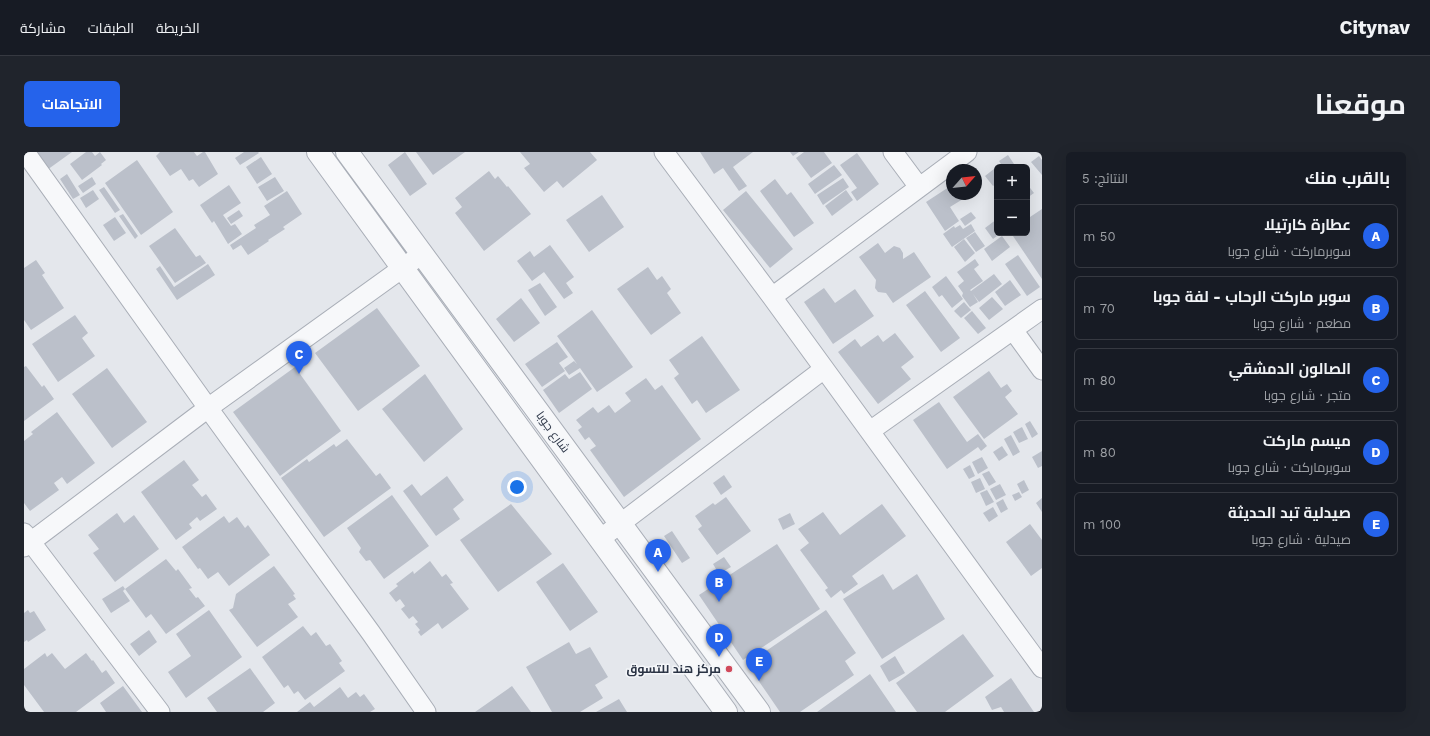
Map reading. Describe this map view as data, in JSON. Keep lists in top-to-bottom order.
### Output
{
  "streets": {
    "street": ["شارع جوبا"]
  },
  "places": ["مركز هند للتسوق"],
  "north": "top right",
  "page": {
    "header": "Citynav",
    "nav": ["الخريطة", "الطبقات", "مشاركة"],
    "title": "موقعنا",
    "buttons": "الاتجاهات",
    "heading": ["بالقرب منك", "النتائج: 5"],
    "map_buttons": ["+", "−"],
    "list": [
      {
        "mark": "A",
        "name": "عطارة كارتيلا",
        "note": "سوبرماركت · شارع جوبا",
        "value": "50 m"
      },
      {
        "mark": "B",
        "name": "سوبر ماركت الرحاب - لفة جوبا",
        "note": "مطعم · شارع جوبا",
        "value": "70 m"
      },
      {
        "mark": "C",
        "name": "الصالون الدمشقي",
        "note": "متجر · شارع جوبا",
        "value": "80 m"
      },
      {
        "mark": "D",
        "name": "ميسم ماركت",
        "note": "سوبرماركت · شارع جوبا",
        "value": "80 m"
      },
      {
        "mark": "E",
        "name": "صيدلية تبد الحديثة",
        "note": "صيدلية · شارع جوبا",
        "value": "100 m"
      }
    ],
    "pins": [
      "C",
      "A",
      "B",
      "D",
      "E"
    ]
  }
}
